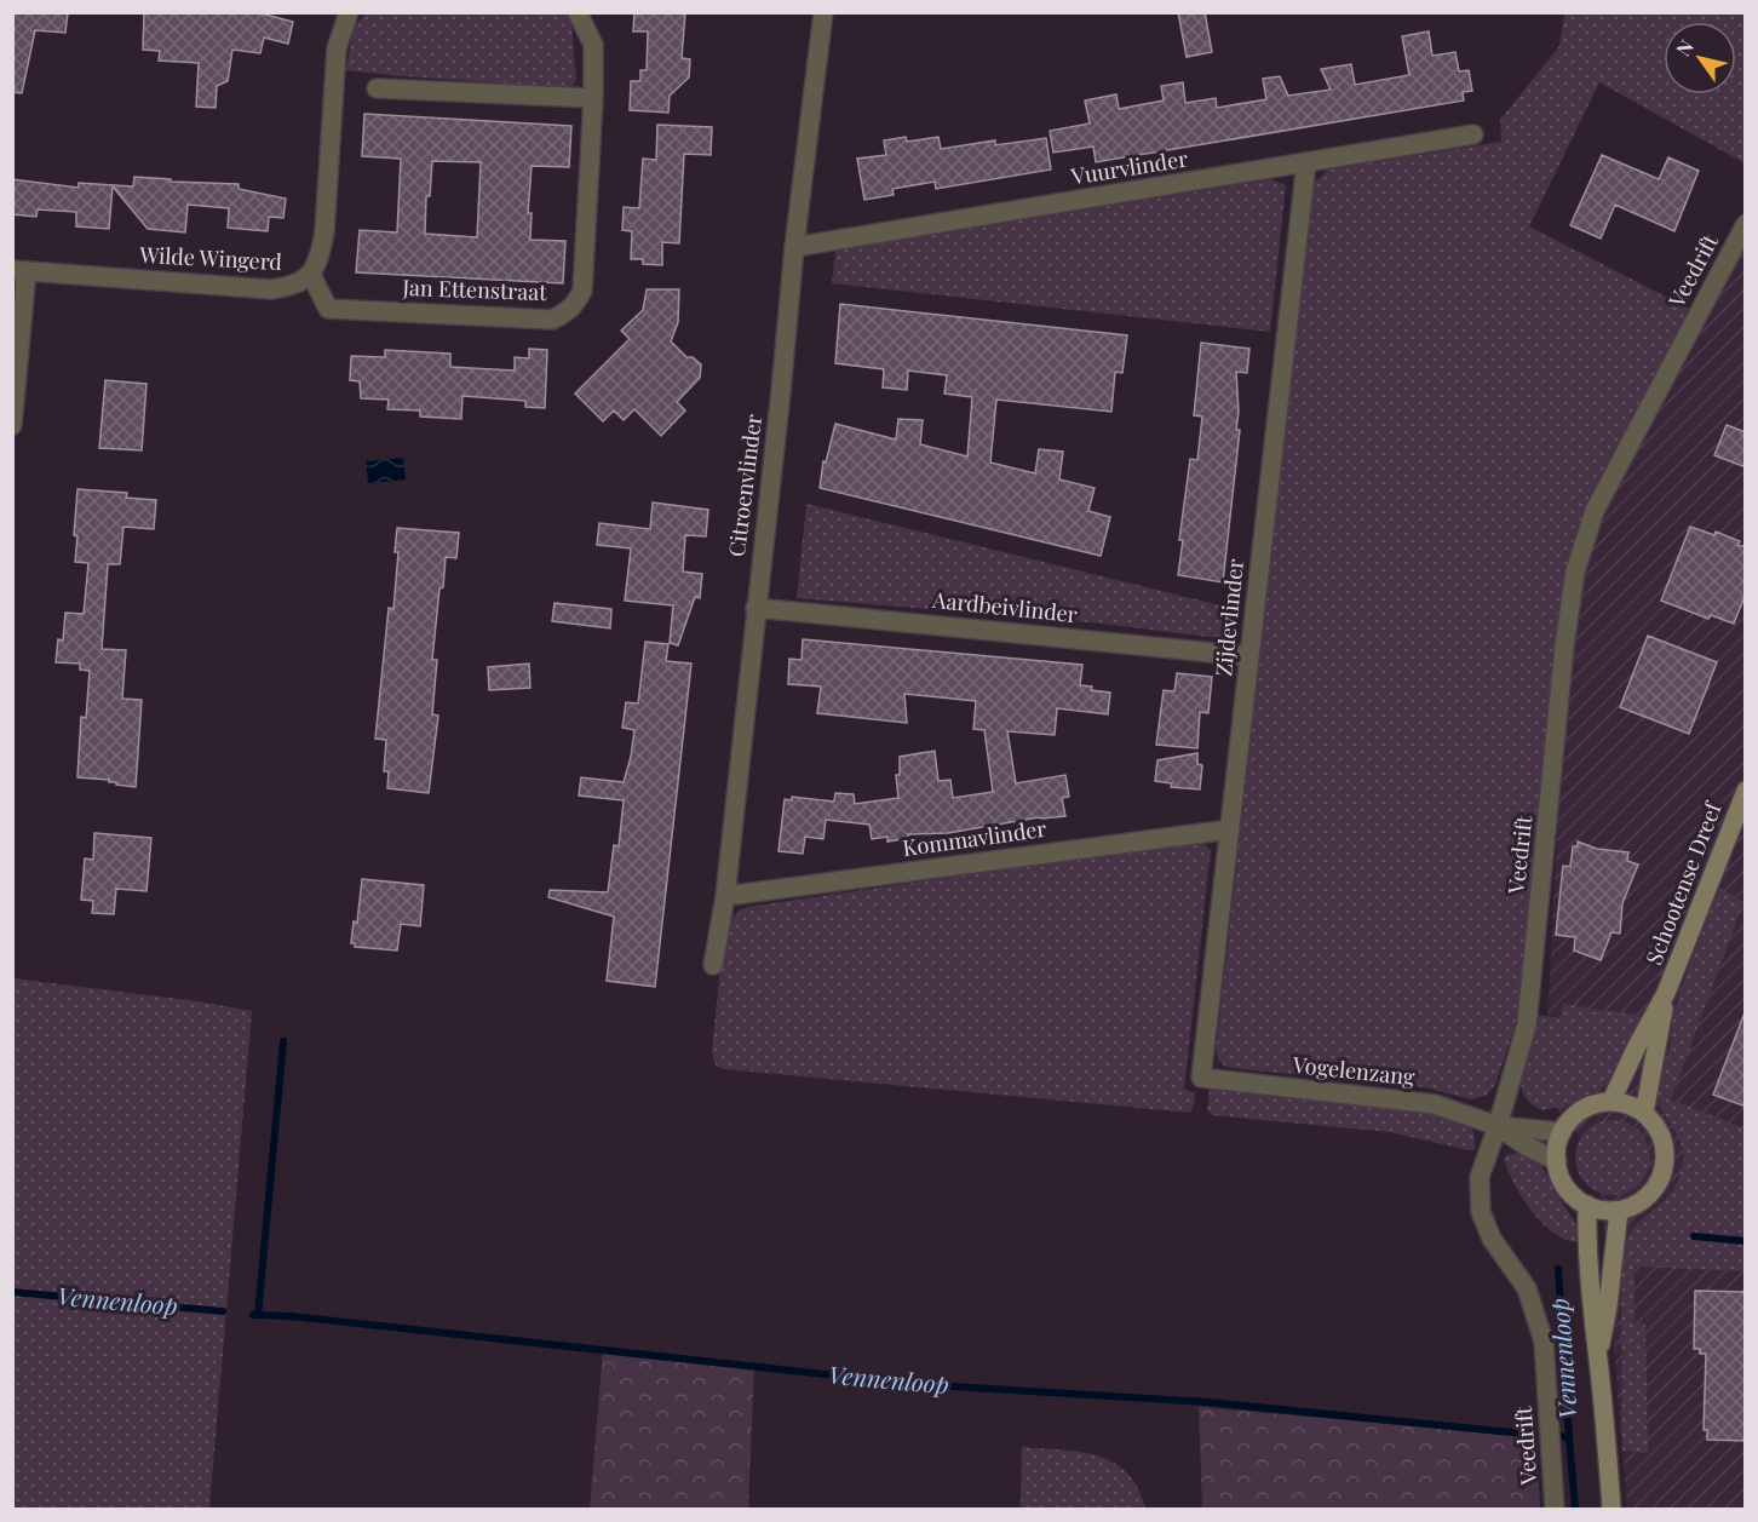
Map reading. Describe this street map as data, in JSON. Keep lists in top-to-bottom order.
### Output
{
  "streets": {
    "street": [
      "Vuurvlinder",
      "Wilde Wingerd",
      "Veedrift",
      "Jan Ettenstraat",
      "Citroenvlinder",
      "Aardbeivlinder",
      "Zijdevlinder",
      "Kommavlinder",
      "Schootense Dreef",
      "Vogelenzang"
    ]
  },
  "crossings": [
    ["Vuurvlinder", "Citroenvlinder"],
    ["Vuurvlinder", "Zijdevlinder"],
    ["Wilde Wingerd", "Jan Ettenstraat"],
    ["Veedrift", "Vogelenzang"],
    ["Citroenvlinder", "Aardbeivlinder"],
    ["Citroenvlinder", "Kommavlinder"],
    ["Aardbeivlinder", "Zijdevlinder"],
    ["Zijdevlinder", "Kommavlinder"],
    ["Zijdevlinder", "Vogelenzang"],
    ["Schootense Dreef", "Vogelenzang"]
  ],
  "water": ["Vennenloop"],
  "north": "top left"
}
